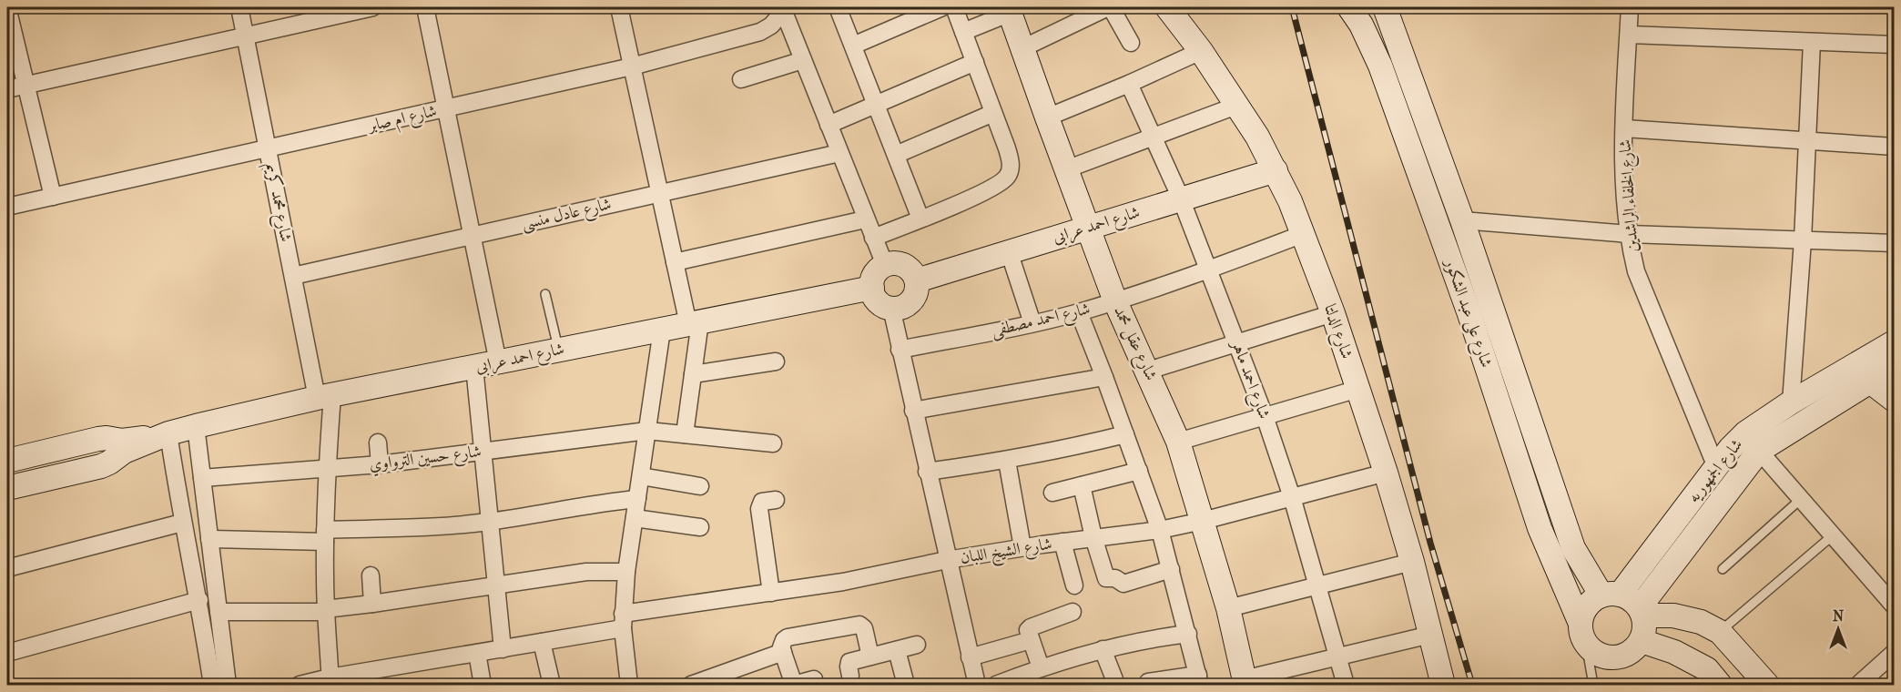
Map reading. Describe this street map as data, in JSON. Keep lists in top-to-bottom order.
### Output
{
  "streets": {
    "street": [
      "شارع ام صابر",
      "شارع الخلفاء الراشدين",
      "شارع محمد كريم",
      "شارع عادل منسى",
      "شارع احمد عرابى",
      "شارع على عبد الشكور",
      "شارع احمد مصطفى",
      "شارع الدلتا",
      "شارع عقل محمد",
      "شارع احمد ماهر",
      "شارع حسين الترواوي",
      "شارع الجمهوريه",
      "شارع الشيخ اللبان"
    ]
  },
  "crossings": [
    ["شارع ام صابر", "شارع محمد كريم"],
    ["شارع الخلفاء الراشدين", "شارع الجمهوريه"],
    ["شارع محمد كريم", "شارع عادل منسى"],
    ["شارع محمد كريم", "شارع احمد عرابى"],
    ["شارع محمد كريم", "شارع حسين الترواوي"],
    ["شارع محمد كريم", "شارع الشيخ اللبان"],
    ["شارع احمد عرابى", "شارع الدلتا"],
    ["شارع احمد عرابى", "شارع عقل محمد"],
    ["شارع احمد عرابى", "شارع احمد ماهر"],
    ["شارع على عبد الشكور", "شارع الجمهوريه"],
    ["شارع احمد مصطفى", "شارع الدلتا"],
    ["شارع احمد مصطفى", "شارع عقل محمد"],
    ["شارع احمد مصطفى", "شارع احمد ماهر"],
    ["شارع الدلتا", "شارع الشيخ اللبان"],
    ["شارع عقل محمد", "شارع الشيخ اللبان"],
    ["شارع احمد ماهر", "شارع الشيخ اللبان"]
  ],
  "north": "top"
}
